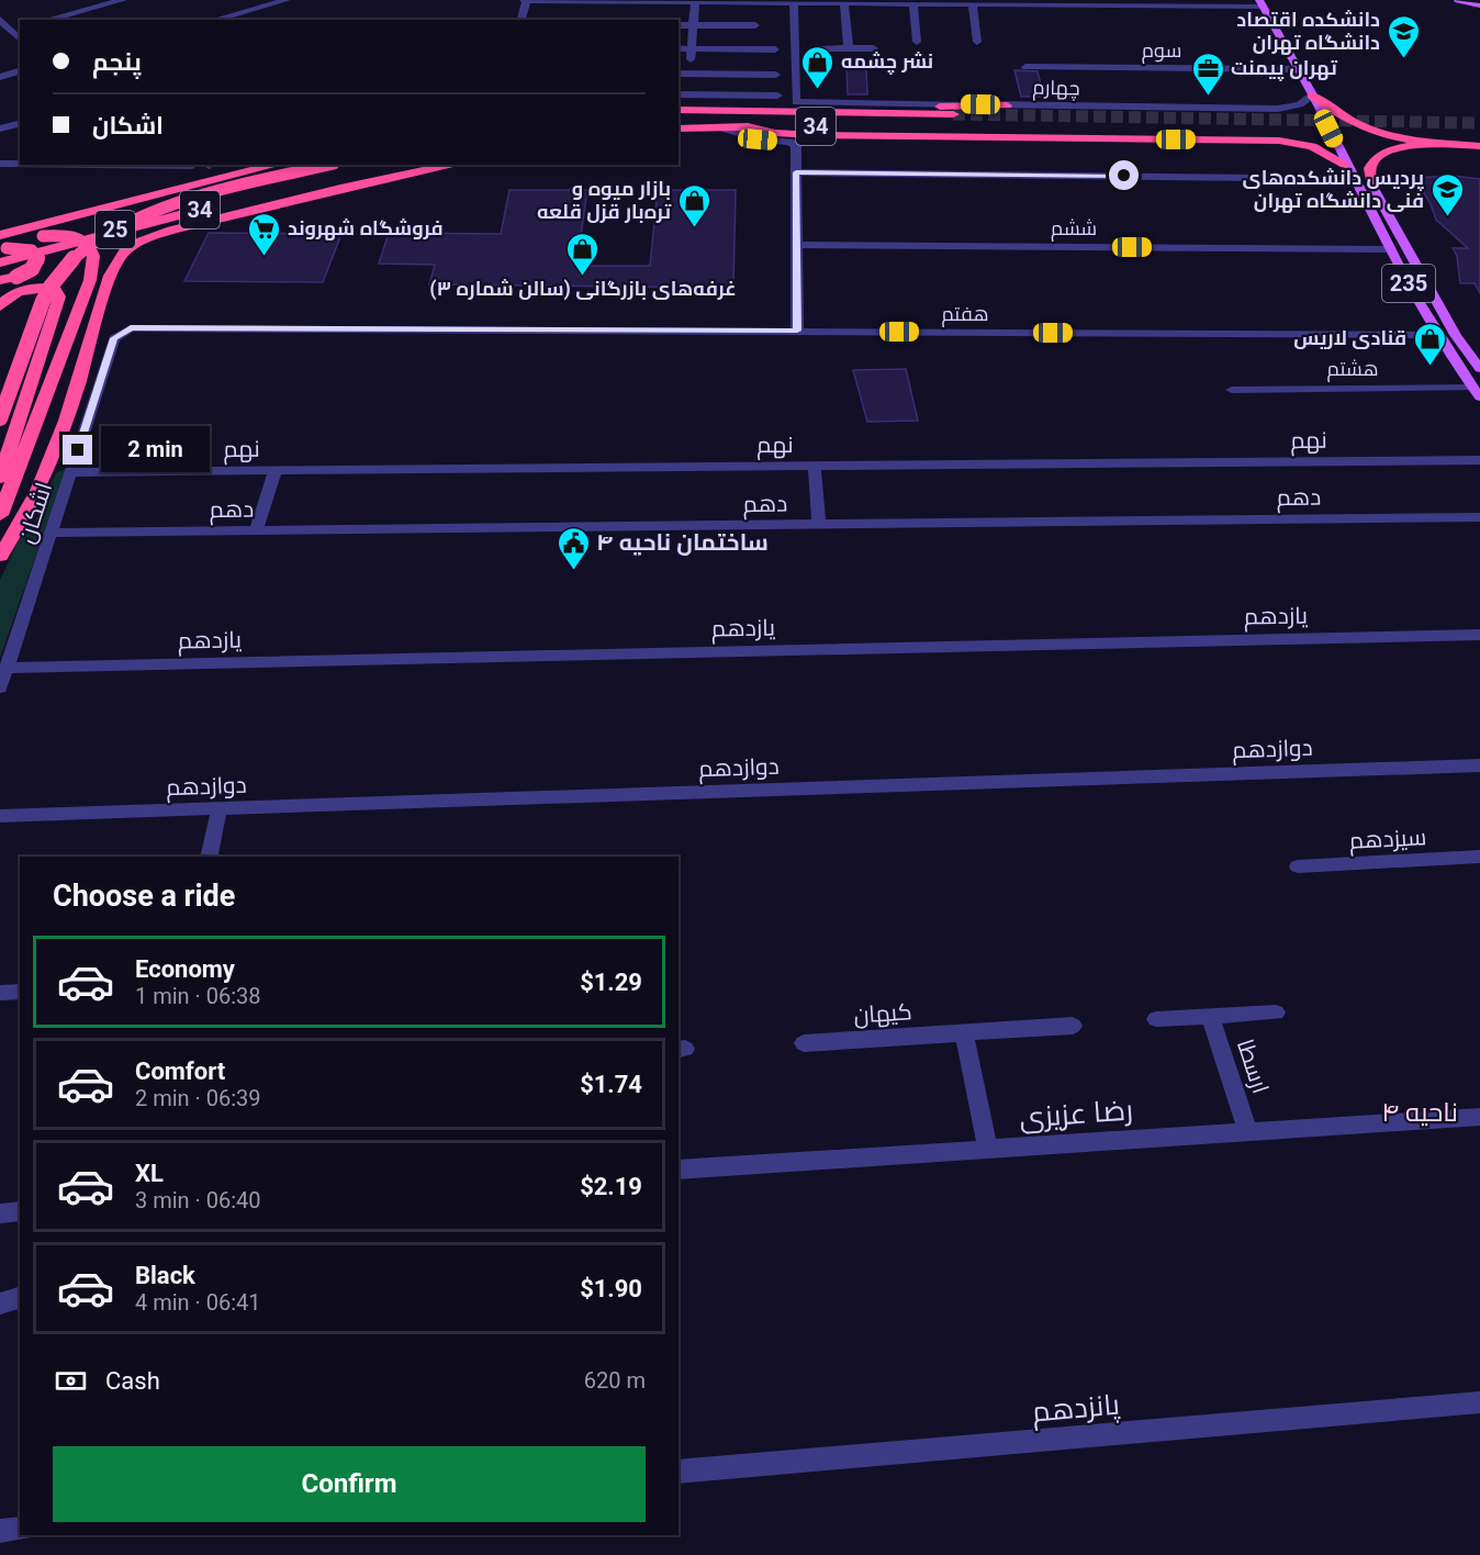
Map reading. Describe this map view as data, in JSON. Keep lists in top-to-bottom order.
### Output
{
  "streets": {
    "highway": ["34", "25"],
    "main road": ["235"],
    "street": [
      "سوم",
      "چهارم",
      "ششم",
      "هفتم",
      "هشتم",
      "نهم",
      "دهم",
      "اشکان",
      "یازدهم",
      "دوازدهم",
      "سیزدهم",
      "کیهان",
      "ارسطا",
      "رضا عزیزی",
      "پانزدهم"
    ]
  },
  "crossings": [
    ["سوم", "235"],
    ["چهارم", "34"],
    ["چهارم", "235"],
    ["ششم", "235"],
    ["235", "هفتم"],
    ["235", "هشتم"],
    ["هفتم", "اشکان"],
    ["نهم", "اشکان"],
    ["دهم", "اشکان"],
    ["اشکان", "یازدهم"],
    ["ارسطا", "رضا عزیزی"]
  ],
  "districts": ["ناحیه ۴"],
  "places": {
    "school or university": ["دانشکده اقتصاد دانشگاه تهران", "پردیس دانشکده‌های فنی دانشگاه تهران"],
    "shop": [
      "نشر چشمه",
      "بازار میوه و تره‌بار قزل قلعه",
      "غرفه‌های بازرگانی (سالن شماره ۳)",
      "قنادی لاریس"
    ],
    "office": ["تهران پیمنت"],
    "supermarket": ["فروشگاه شهروند"],
    "public building": ["ساختمان ناحیه ۴"]
  },
  "page": {
    "banner": ["پنجم", "اشکان"],
    "bubble": "2 min",
    "heading": "Choose a ride",
    "list": [
      {
        "name": "Economy",
        "note": "1 min · 06:38",
        "value": "$1.29"
      },
      {
        "name": "Comfort",
        "note": "2 min · 06:39",
        "value": "$1.74"
      },
      {
        "name": "XL",
        "note": "3 min · 06:40",
        "value": "$2.19"
      },
      {
        "name": "Black",
        "note": "4 min · 06:41",
        "value": "$1.90"
      }
    ],
    "pay": ["Cash", "620 m"],
    "buttons": "Confirm"
  }
}
